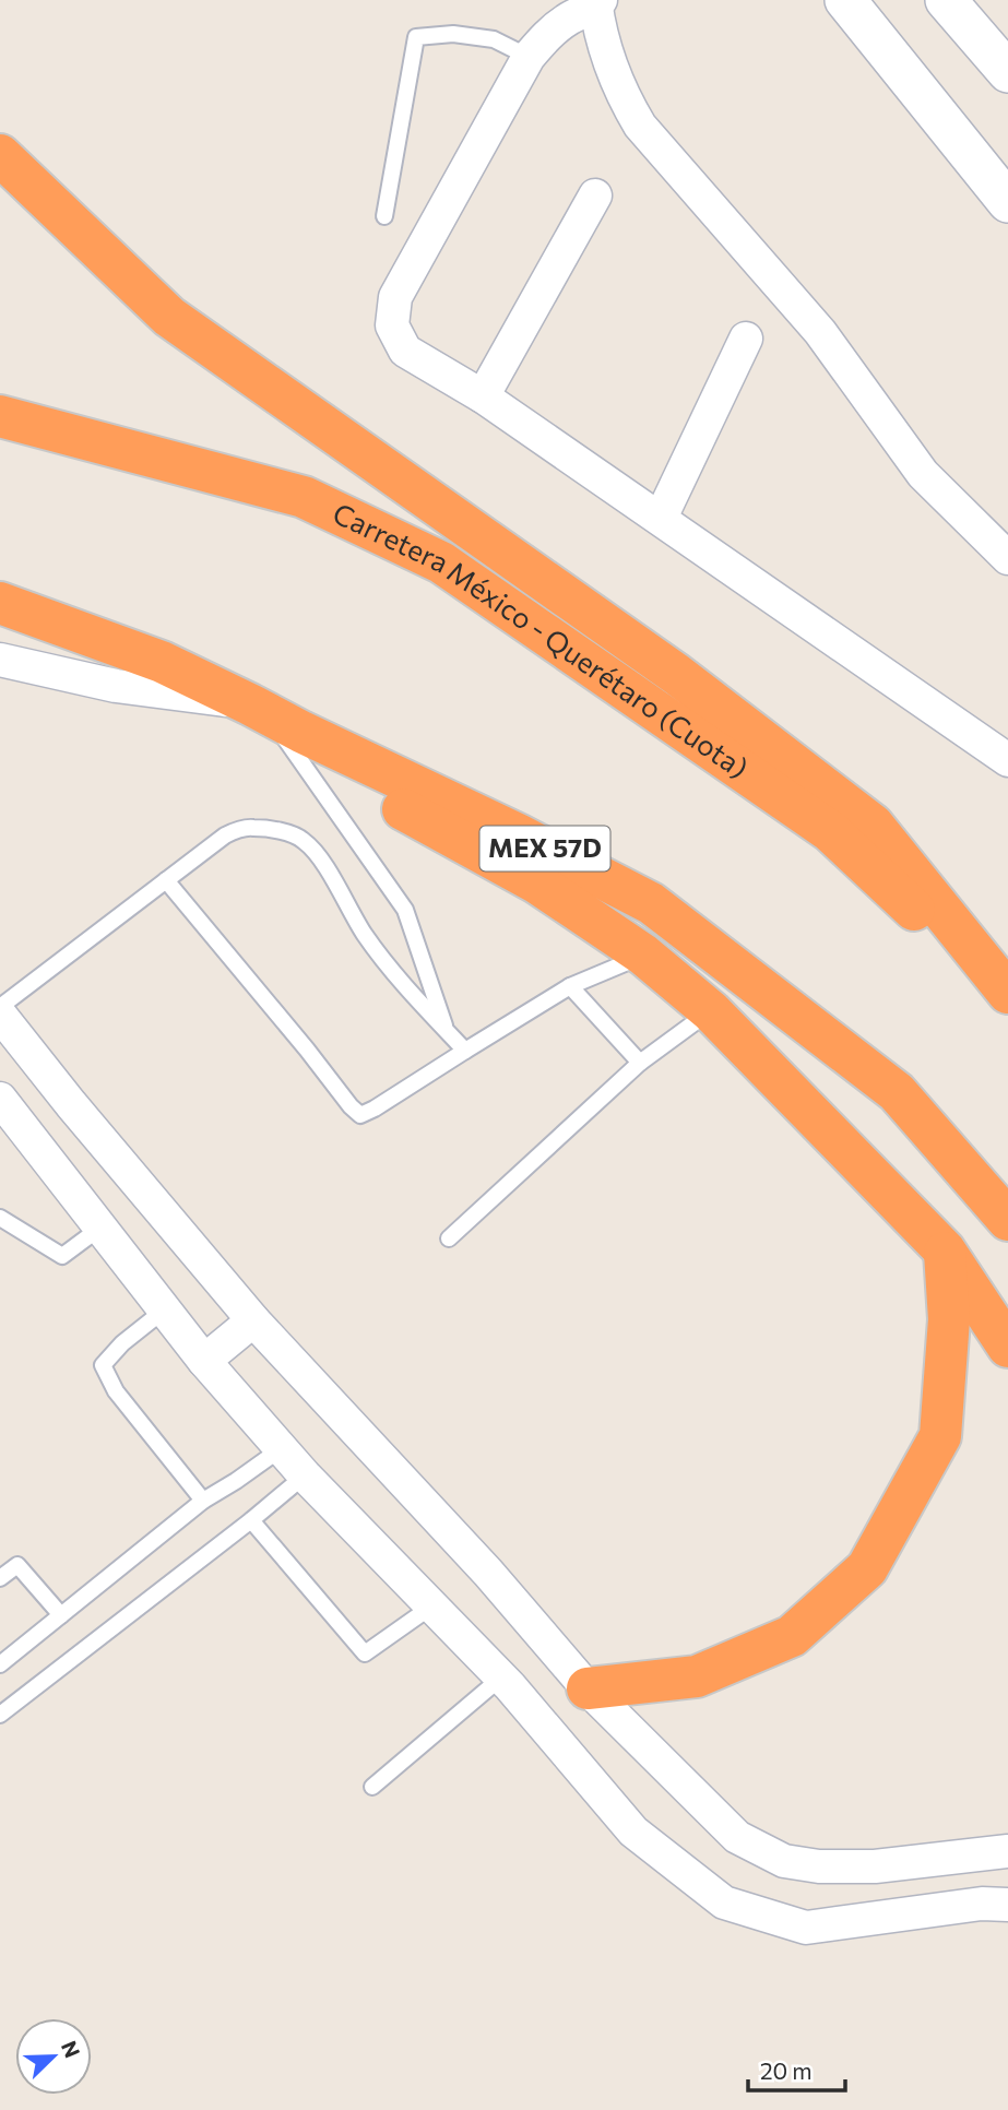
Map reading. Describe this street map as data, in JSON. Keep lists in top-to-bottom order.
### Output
{
  "streets": {
    "highway": ["Carretera México - Querétaro (Cuota)", "MEX 57D"]
  },
  "scale_bar": "20 m",
  "north": "top right"
}
